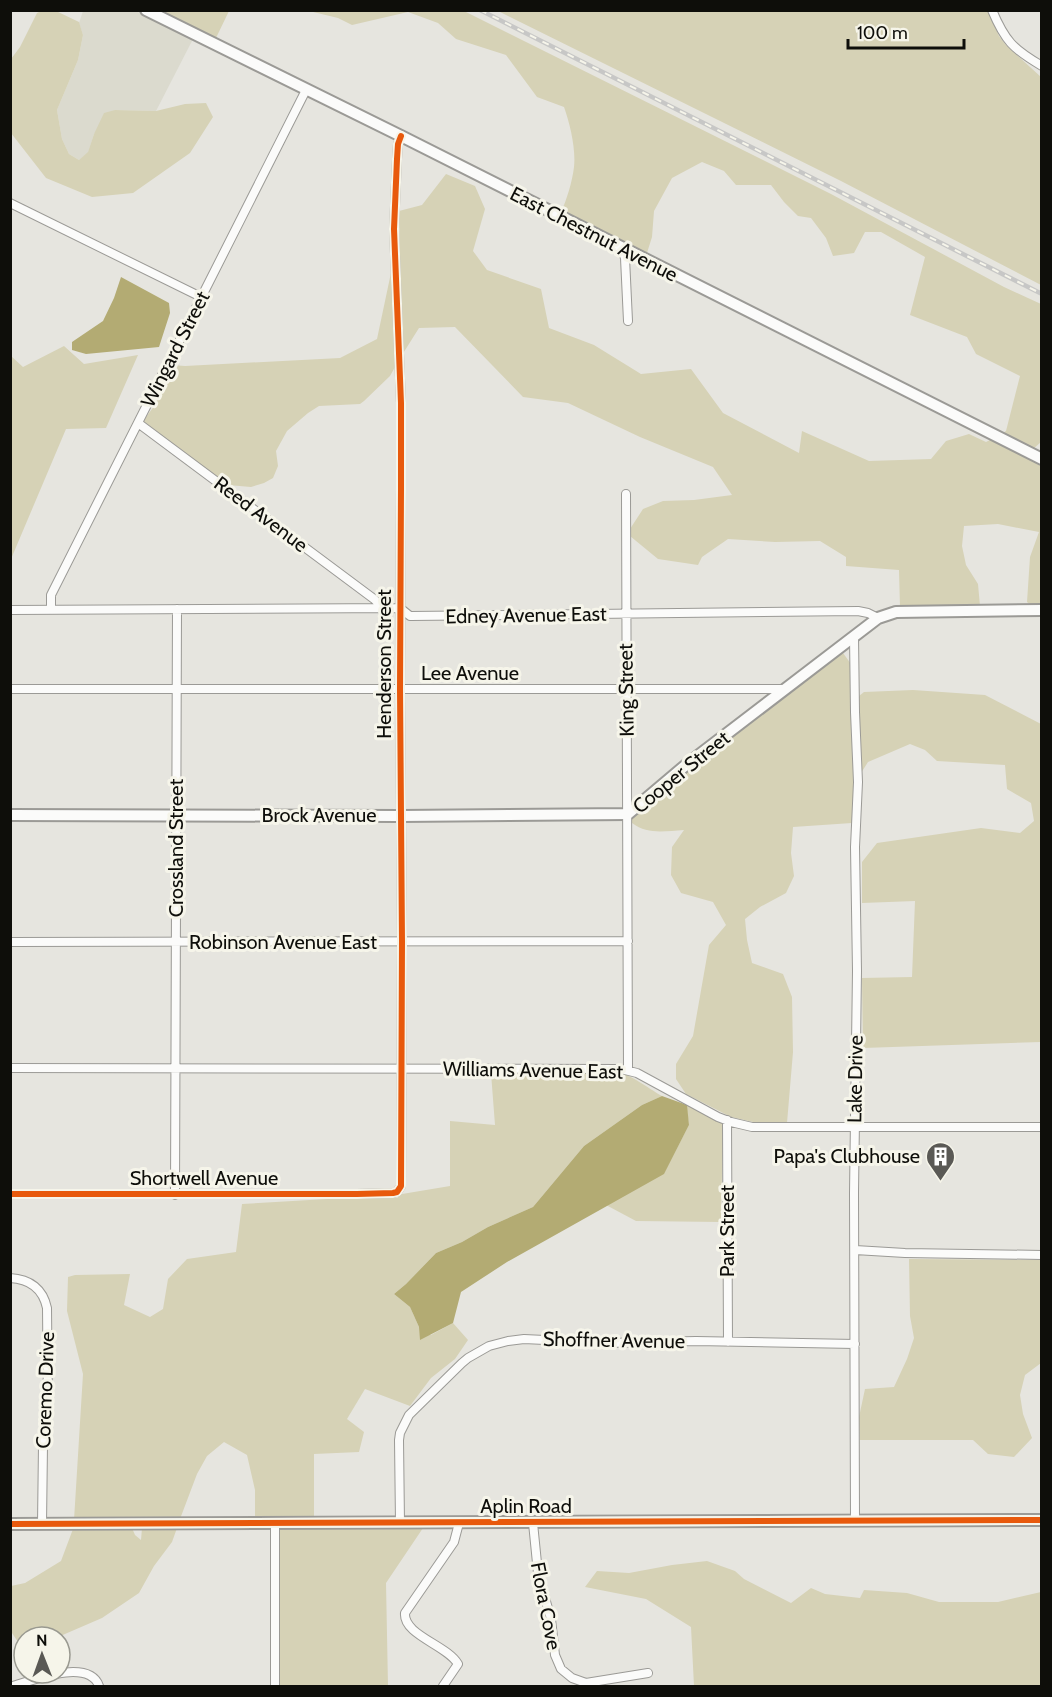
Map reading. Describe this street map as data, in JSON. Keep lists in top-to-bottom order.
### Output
{
  "streets": {
    "street": [
      "East Chestnut Avenue",
      "Wingard Street",
      "Reed Avenue",
      "Edney Avenue East",
      "Henderson Street",
      "Lee Avenue",
      "King Street",
      "Cooper Street",
      "Brock Avenue",
      "Crossland Street",
      "Robinson Avenue East",
      "Williams Avenue East",
      "Lake Drive",
      "Shortwell Avenue",
      "Park Street",
      "Shoffner Avenue",
      "Coremo Drive",
      "Aplin Road",
      "Flora Cove"
    ]
  },
  "crossings": [
    ["East Chestnut Avenue", "Wingard Street"],
    ["East Chestnut Avenue", "Henderson Street"],
    ["Wingard Street", "Reed Avenue"],
    ["Wingard Street", "Edney Avenue East"],
    ["Reed Avenue", "Edney Avenue East"],
    ["Edney Avenue East", "Henderson Street"],
    ["Edney Avenue East", "King Street"],
    ["Edney Avenue East", "Cooper Street"],
    ["Edney Avenue East", "Crossland Street"],
    ["Henderson Street", "Lee Avenue"],
    ["Henderson Street", "Brock Avenue"],
    ["Henderson Street", "Robinson Avenue East"],
    ["Henderson Street", "Williams Avenue East"],
    ["Henderson Street", "Shortwell Avenue"],
    ["Lee Avenue", "King Street"],
    ["Lee Avenue", "Cooper Street"],
    ["Lee Avenue", "Crossland Street"],
    ["King Street", "Cooper Street"],
    ["King Street", "Brock Avenue"],
    ["Cooper Street", "Brock Avenue"],
    ["Cooper Street", "Robinson Avenue East"],
    ["Cooper Street", "Williams Avenue East"],
    ["Cooper Street", "Lake Drive"],
    ["Brock Avenue", "Crossland Street"],
    ["Crossland Street", "Robinson Avenue East"],
    ["Crossland Street", "Williams Avenue East"],
    ["Crossland Street", "Shortwell Avenue"],
    ["Williams Avenue East", "Lake Drive"],
    ["Williams Avenue East", "Park Street"],
    ["Lake Drive", "Shoffner Avenue"],
    ["Lake Drive", "Aplin Road"],
    ["Park Street", "Shoffner Avenue"],
    ["Shoffner Avenue", "Aplin Road"],
    ["Coremo Drive", "Aplin Road"],
    ["Aplin Road", "Flora Cove"]
  ],
  "places": {
    "building": ["Papa's Clubhouse"]
  },
  "scale_bar": "100 m",
  "north": "top"
}
